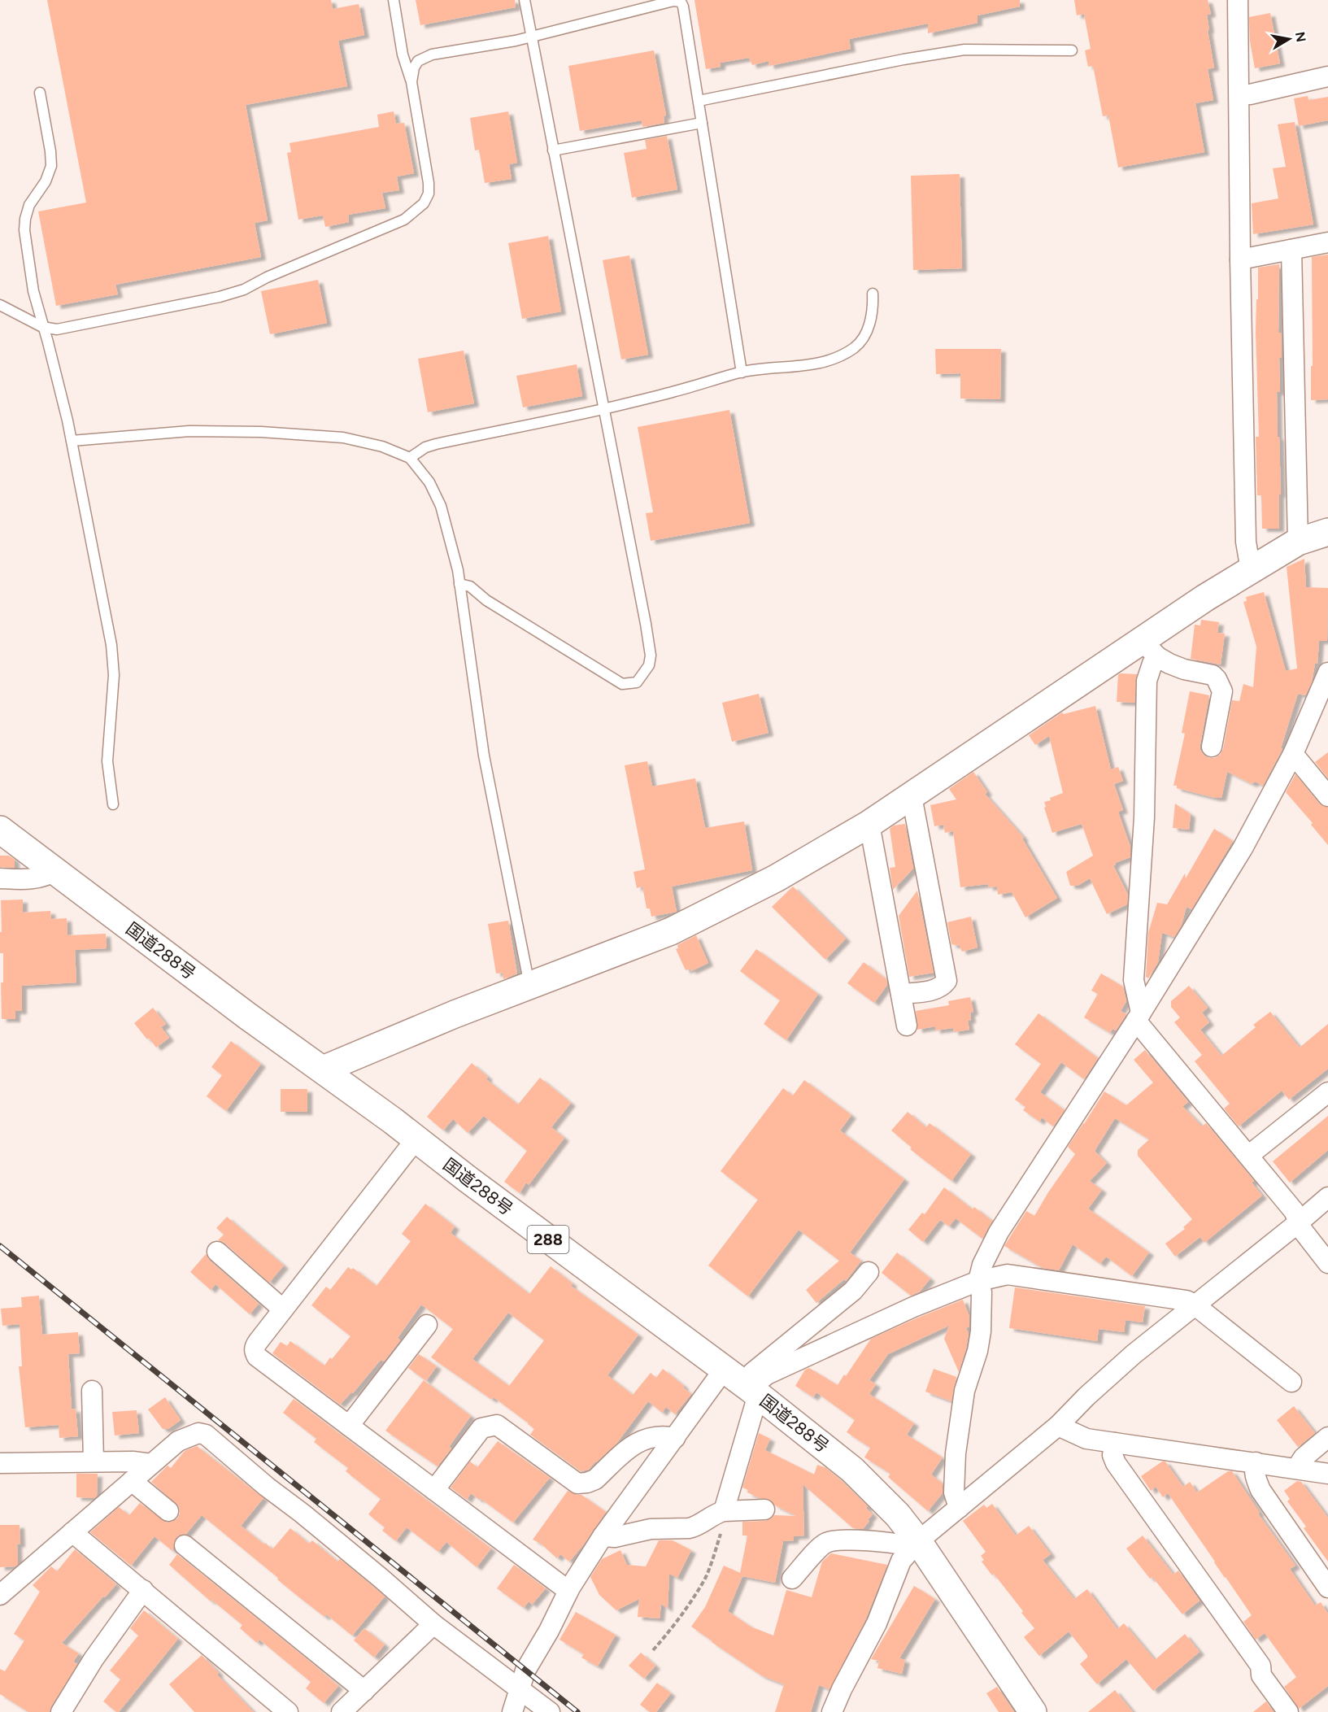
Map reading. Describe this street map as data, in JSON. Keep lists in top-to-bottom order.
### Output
{
  "streets": {
    "main road": ["国道288号", "288"]
  },
  "north": "right"
}
